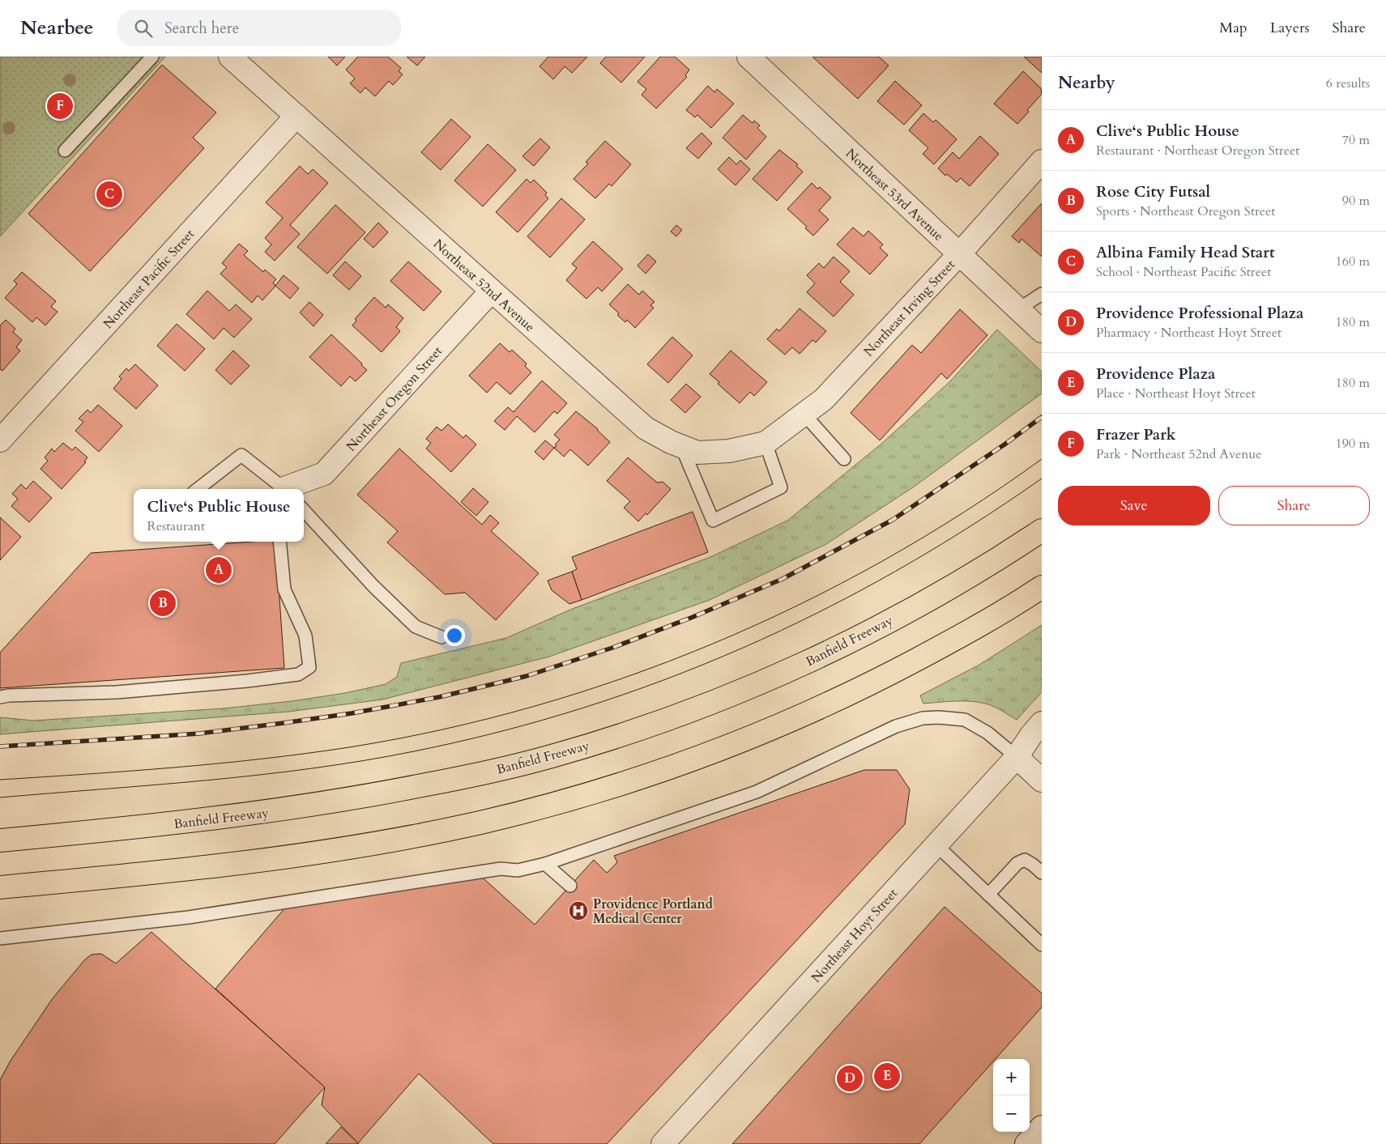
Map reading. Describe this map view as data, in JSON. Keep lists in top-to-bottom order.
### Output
{
  "streets": {
    "highway": ["Banfield Freeway"],
    "street": [
      "Northeast 53rd Avenue",
      "Northeast Pacific Street",
      "Northeast 52nd Avenue",
      "Northeast Irving Street",
      "Northeast Oregon Street",
      "Northeast Hoyt Street"
    ]
  },
  "crossings": [
    ["Northeast 53rd Avenue", "Northeast Irving Street"],
    ["Northeast Pacific Street", "Northeast 52nd Avenue"],
    ["Northeast 52nd Avenue", "Northeast Irving Street"],
    ["Northeast 52nd Avenue", "Northeast Oregon Street"]
  ],
  "places": {
    "hospital": ["Providence Portland Medical Center"]
  },
  "page": {
    "header": "Nearbee",
    "search": "Search here",
    "nav": ["Map", "Layers", "Share"],
    "heading": ["Nearby", "6 results"],
    "pins": [
      "F",
      "C",
      "A",
      "B",
      "E",
      "D"
    ],
    "list": [
      {
        "mark": "A",
        "name": "Clive‘s Public House",
        "note": "Restaurant · Northeast Oregon Street",
        "value": "70 m"
      },
      {
        "mark": "B",
        "name": "Rose City Futsal",
        "note": "Sports · Northeast Oregon Street",
        "value": "90 m"
      },
      {
        "mark": "C",
        "name": "Albina Family Head Start",
        "note": "School · Northeast Pacific Street",
        "value": "160 m"
      },
      {
        "mark": "D",
        "name": "Providence Professional Plaza",
        "note": "Pharmacy · Northeast Hoyt Street",
        "value": "180 m"
      },
      {
        "mark": "E",
        "name": "Providence Plaza",
        "note": "Place · Northeast Hoyt Street",
        "value": "180 m"
      },
      {
        "mark": "F",
        "name": "Frazer Park",
        "note": "Park · Northeast 52nd Avenue",
        "value": "190 m"
      }
    ],
    "buttons": ["Save", "Share"],
    "popup": ["Clive‘s Public House", "Restaurant"],
    "map_buttons": ["+", "−"]
  }
}
